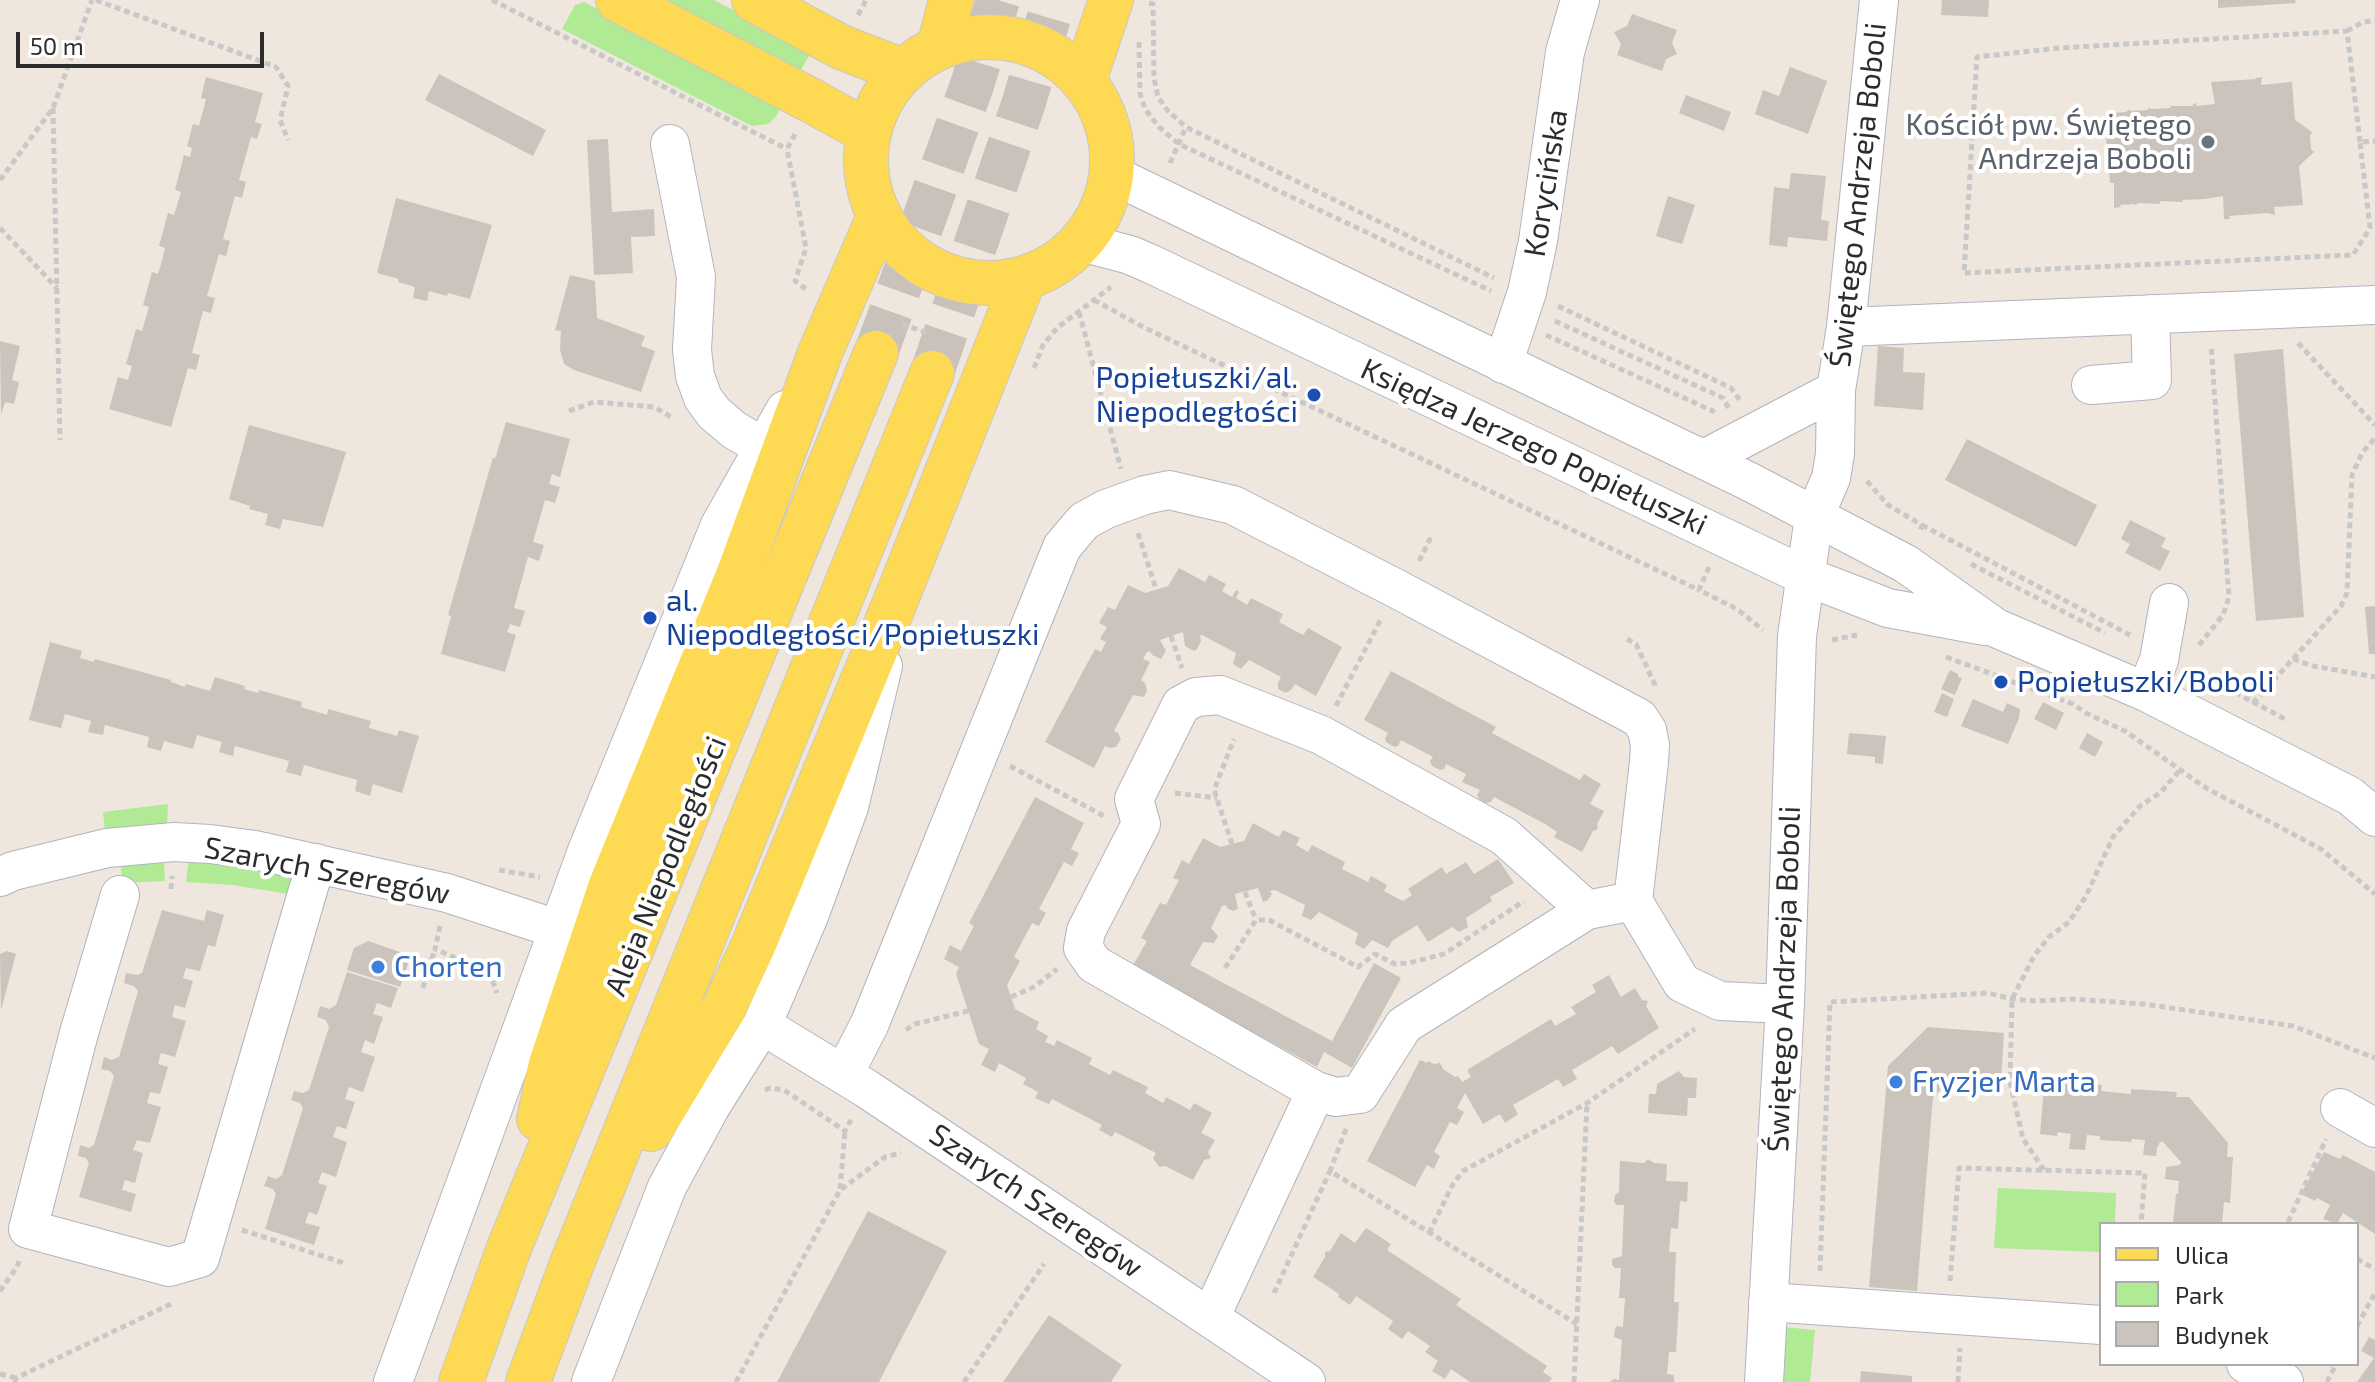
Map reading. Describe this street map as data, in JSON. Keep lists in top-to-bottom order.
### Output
{
  "streets": {
    "main road": ["Aleja Niepodległości"],
    "street": [
      "Korycińska",
      "Świętego Andrzeja Boboli",
      "Księdza Jerzego Popiełuszki",
      "Szarych Szeregów"
    ]
  },
  "crossings": [
    ["Korycińska", "Księdza Jerzego Popiełuszki"],
    ["Świętego Andrzeja Boboli", "Księdza Jerzego Popiełuszki"]
  ],
  "places": [
    "Kościół pw. Świętego Andrzeja Boboli",
    "Popiełuszki/al. Niepodległości",
    "al. Niepodległości/Popiełuszki",
    "Popiełuszki/Boboli",
    "Chorten",
    "Fryzjer Marta"
  ],
  "legend": ["Ulica", "Park", "Budynek"],
  "scale_bar": "50 m"
}
